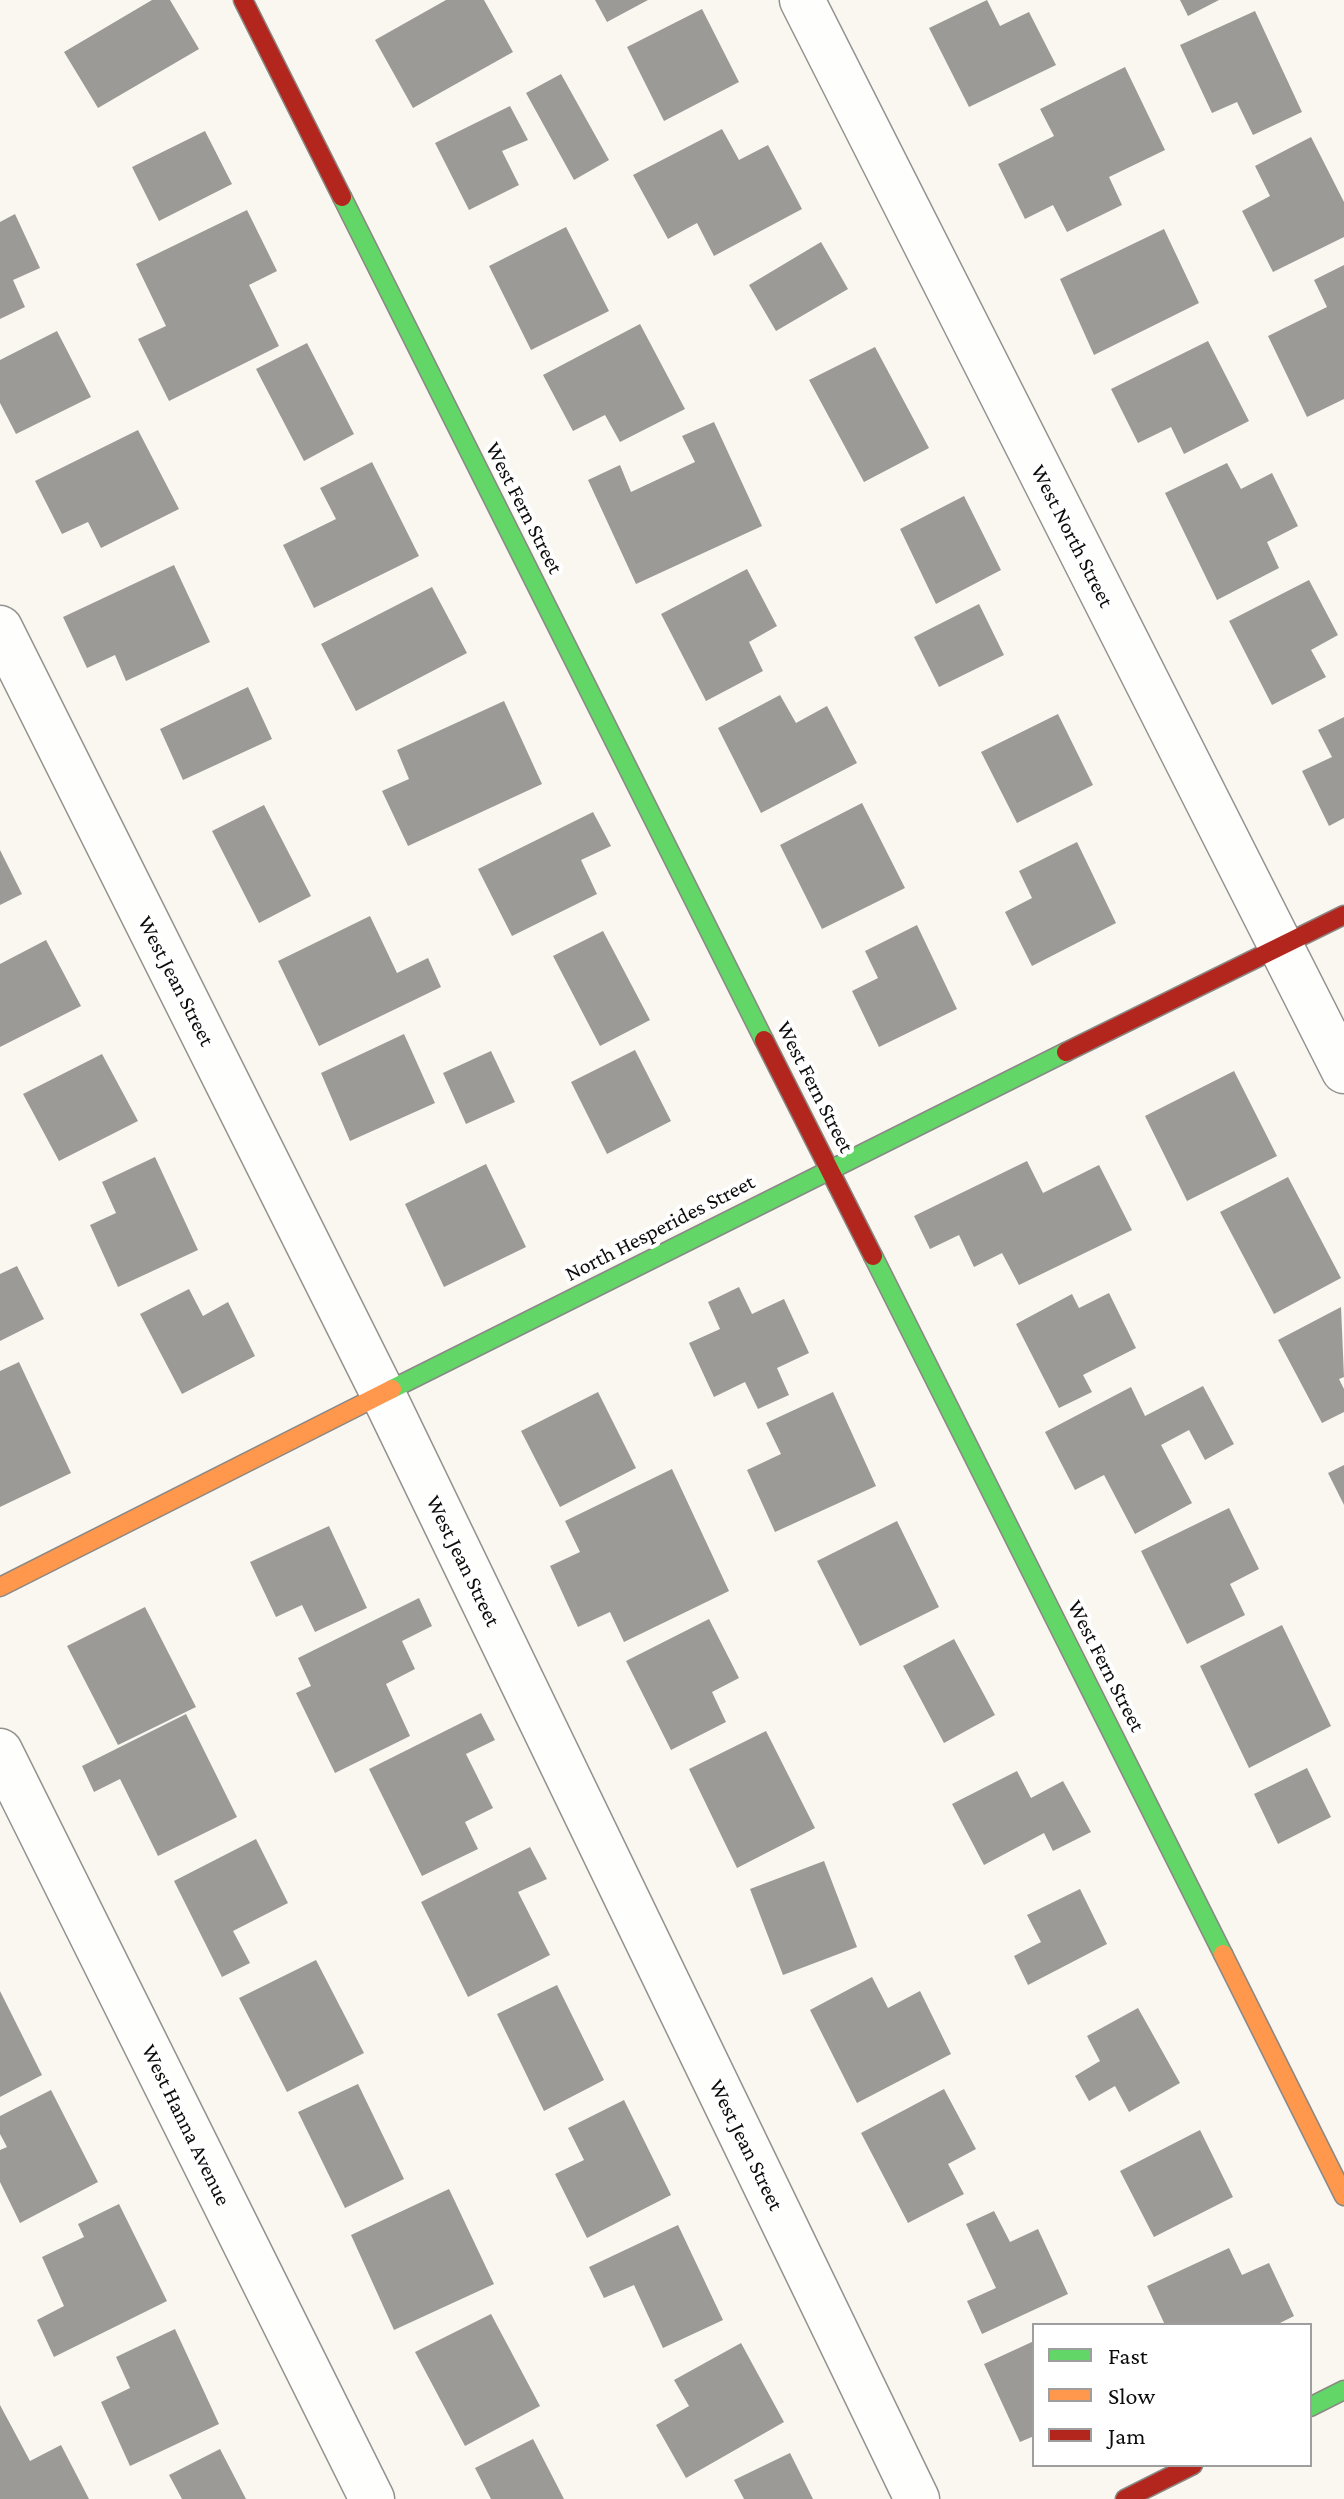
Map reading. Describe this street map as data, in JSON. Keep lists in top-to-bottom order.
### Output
{
  "streets": {
    "street": [
      "West Fern Street",
      "West North Street",
      "West Jean Street",
      "North Hesperides Street",
      "West Hanna Avenue"
    ]
  },
  "crossings": [
    ["West Fern Street", "North Hesperides Street"],
    ["West North Street", "North Hesperides Street"],
    ["West Jean Street", "North Hesperides Street"]
  ],
  "legend": ["Fast", "Slow", "Jam"]
}
